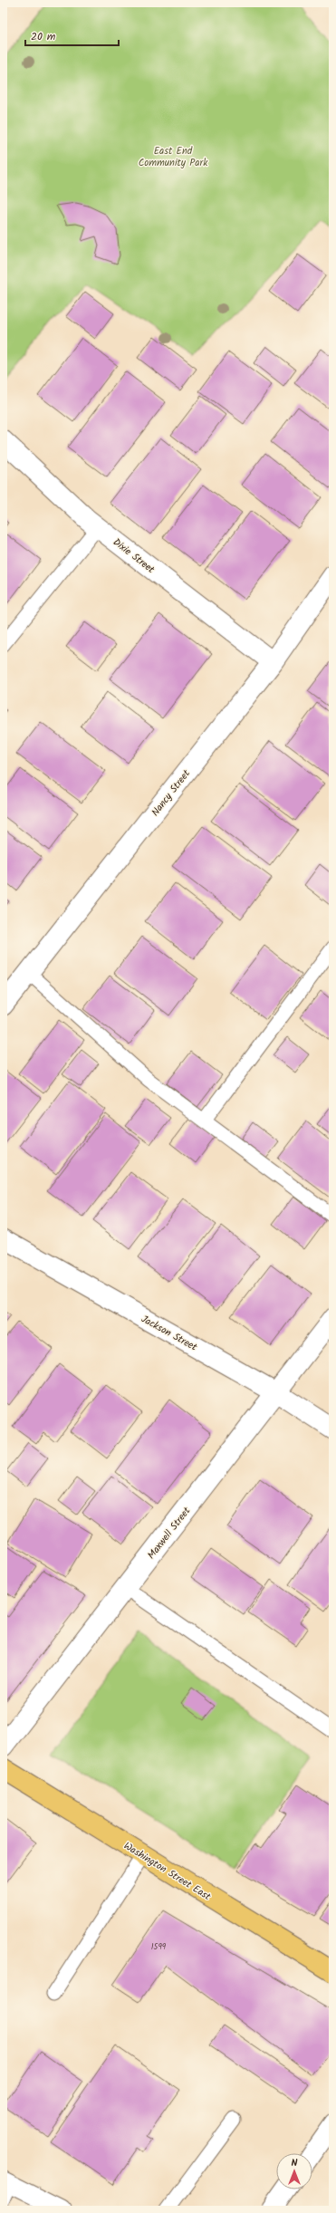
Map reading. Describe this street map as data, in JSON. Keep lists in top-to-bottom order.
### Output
{
  "streets": {
    "main road": ["Washington Street East"],
    "street": [
      "Dixie Street",
      "Nancy Street",
      "Jackson Street",
      "Maxwell Street"
    ]
  },
  "crossings": [
    ["Dixie Street", "Nancy Street"],
    ["Jackson Street", "Maxwell Street"]
  ],
  "parks": ["East End Community Park"],
  "house_numbers": ["1599"],
  "scale_bar": "20 m",
  "north": "top"
}
